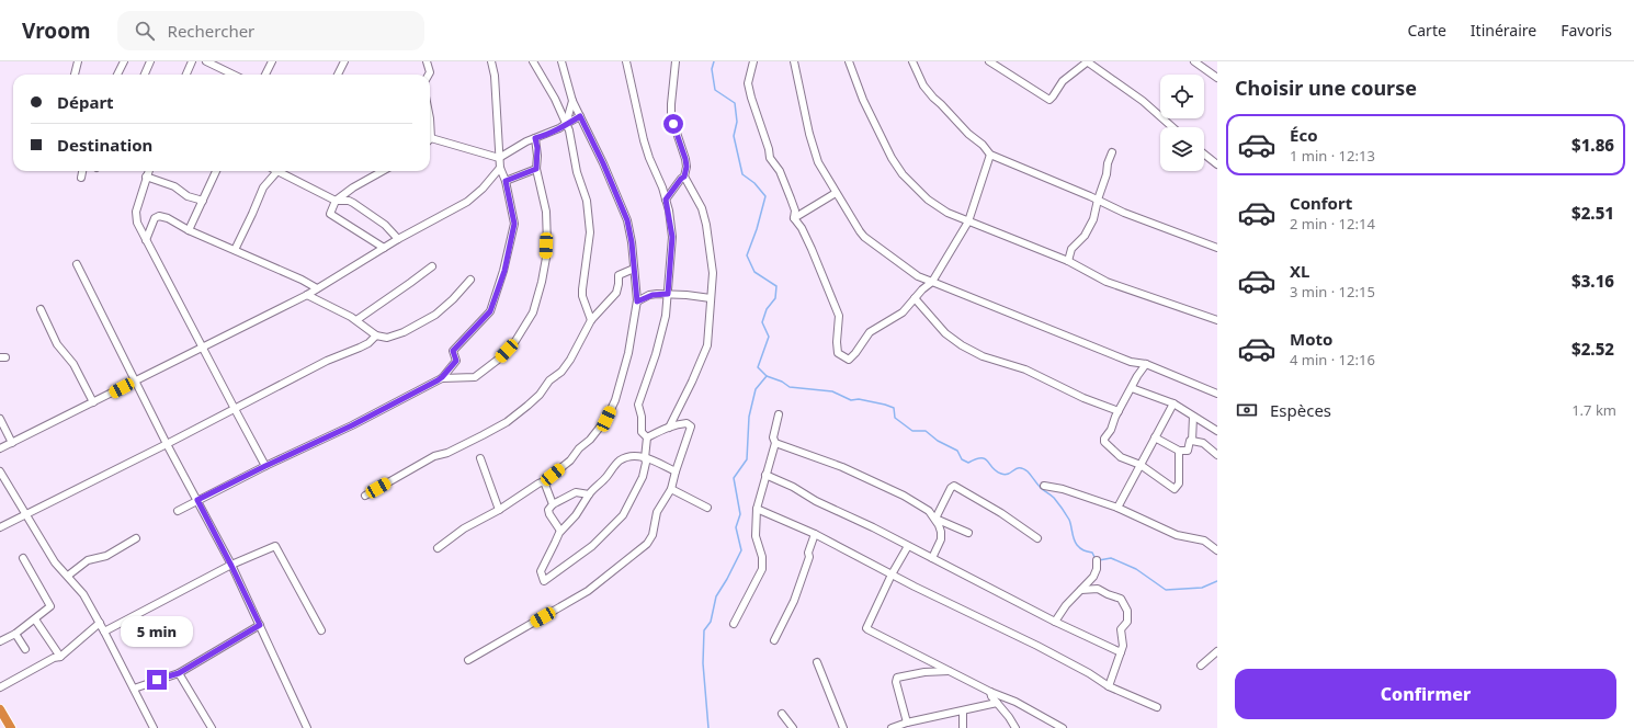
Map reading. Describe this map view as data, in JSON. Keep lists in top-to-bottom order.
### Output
{
  "page": {
    "header": "Vroom",
    "search": "Rechercher",
    "nav": ["Carte", "Itinéraire", "Favoris"],
    "heading": "Choisir une course",
    "banner": ["Départ", "Destination"],
    "list": [
      {
        "name": "Éco",
        "note": "1 min · 12:13",
        "value": "$1.86"
      },
      {
        "name": "Confort",
        "note": "2 min · 12:14",
        "value": "$2.51"
      },
      {
        "name": "XL",
        "note": "3 min · 12:15",
        "value": "$3.16"
      },
      {
        "name": "Moto",
        "note": "4 min · 12:16",
        "value": "$2.52"
      }
    ],
    "pay": ["Espèces", "1.7 km"],
    "bubble": "5 min",
    "buttons": "Confirmer"
  }
}
